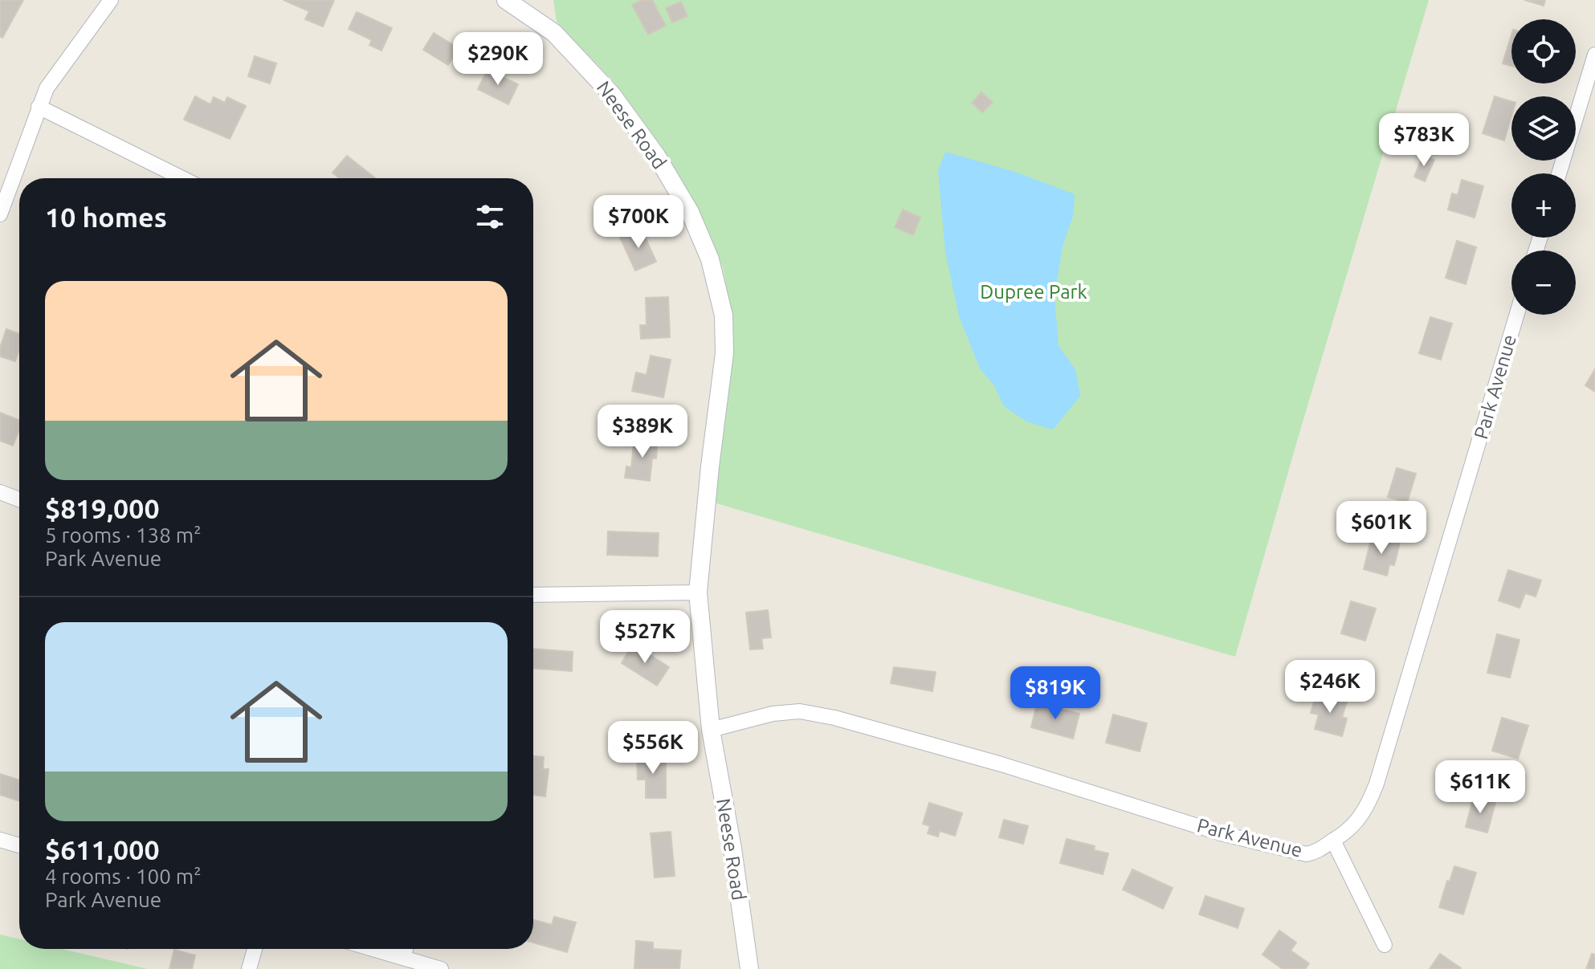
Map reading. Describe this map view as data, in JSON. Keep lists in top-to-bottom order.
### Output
{
  "streets": {
    "street": ["Neese Road", "Park Avenue"]
  },
  "crossings": [
    ["Neese Road", "Park Avenue"]
  ],
  "parks": ["Dupree Park"],
  "page": {
    "map_buttons": ["+", "−"],
    "price": [
      "$290K",
      "$783K",
      "$700K",
      "$389K",
      "$601K",
      "$527K",
      "$246K",
      "$819K",
      "$556K",
      "$611K"
    ],
    "heading": "10 homes",
    "list": [
      {
        "name": "$819,000",
        "note": "5 rooms · 138 m² · Park Avenue"
      },
      {
        "name": "$611,000",
        "note": "4 rooms · 100 m² · Park Avenue"
      }
    ]
  }
}
